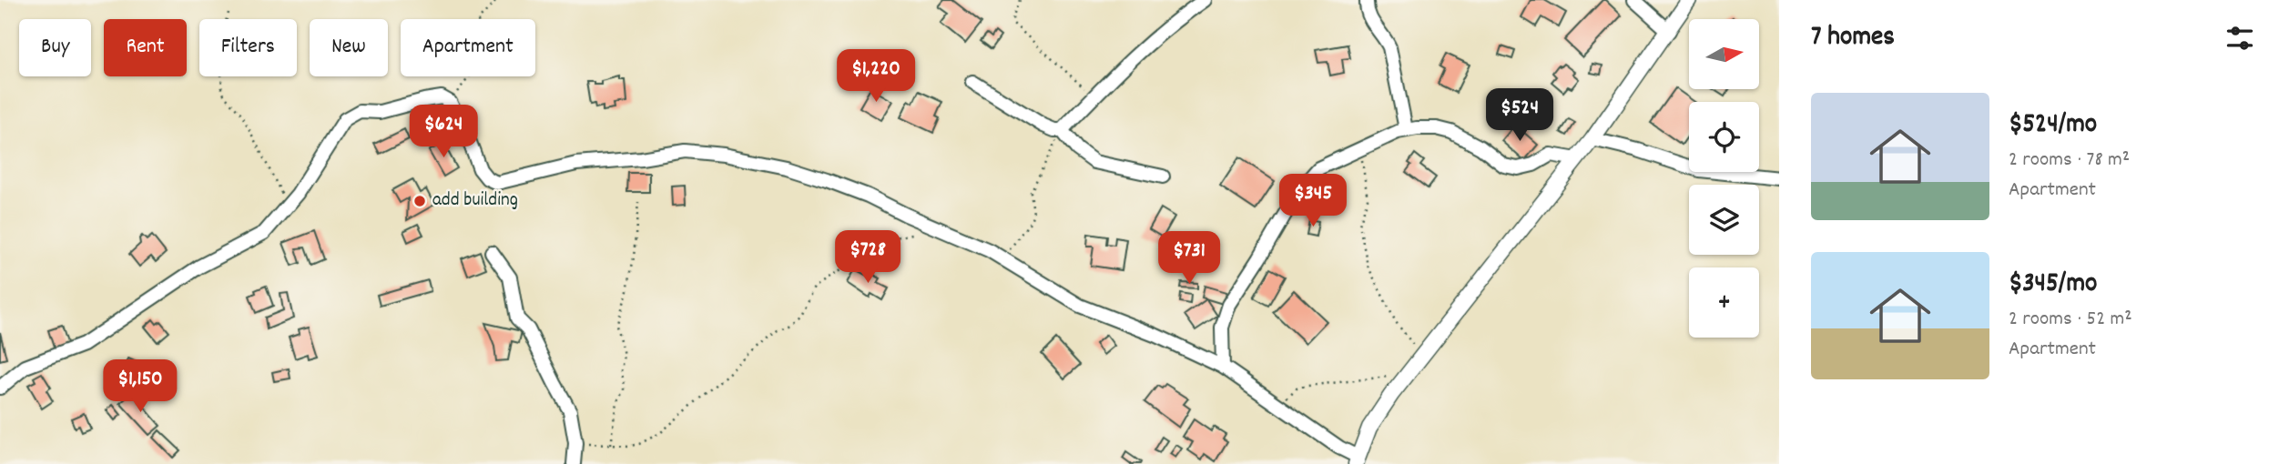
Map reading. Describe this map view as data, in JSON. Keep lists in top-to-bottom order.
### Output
{
  "places": ["add building"],
  "north": "right",
  "page": {
    "heading": "7 homes",
    "map_buttons": "+",
    "chip": [
      "Buy",
      "Rent",
      "Filters",
      "New",
      "Apartment"
    ],
    "price": [
      "$1,220",
      "$524",
      "$624",
      "$345",
      "$728",
      "$731",
      "$1,150"
    ],
    "list": [
      {
        "name": "$524/mo",
        "note": "2 rooms · 78 m² · Apartment"
      },
      {
        "name": "$345/mo",
        "note": "2 rooms · 52 m² · Apartment"
      }
    ]
  }
}
